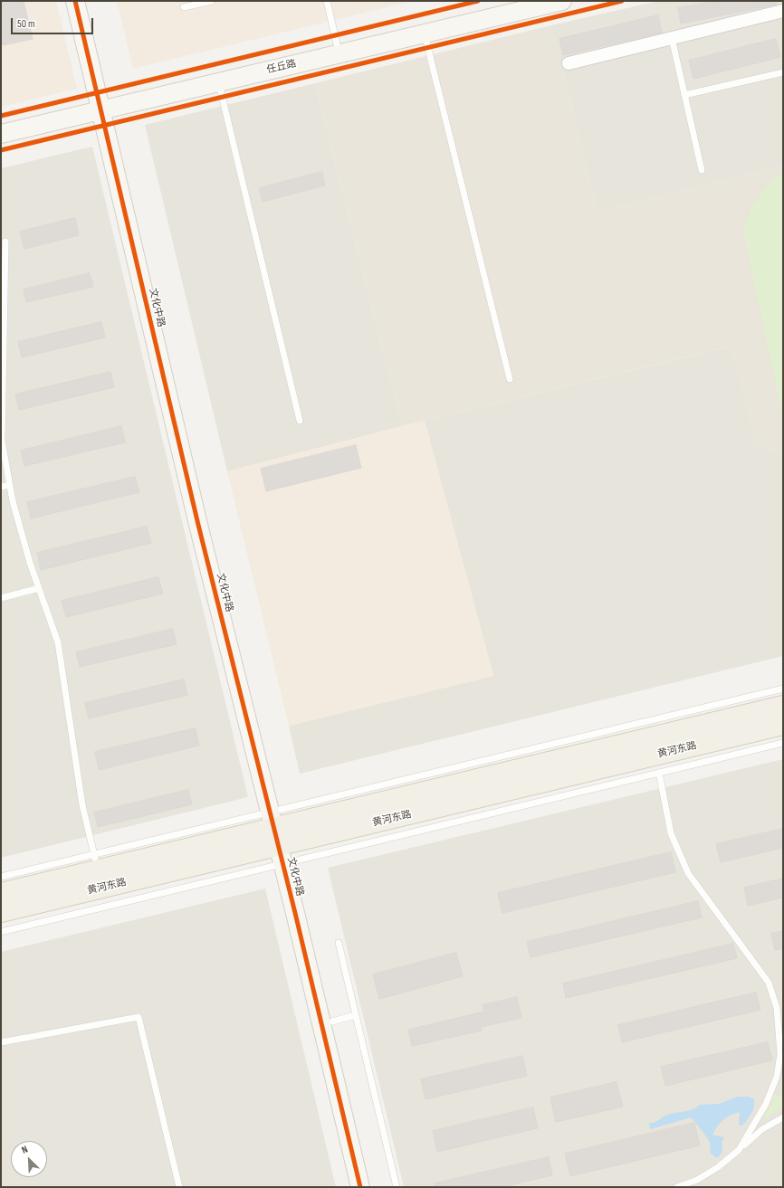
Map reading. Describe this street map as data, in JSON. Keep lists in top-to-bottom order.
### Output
{
  "streets": {
    "main road": ["黄河东路"],
    "street": ["任丘路", "文化中路"]
  },
  "crossings": [
    ["任丘路", "文化中路"],
    ["文化中路", "黄河东路"]
  ],
  "scale_bar": "50 m",
  "north": "top left"
}
